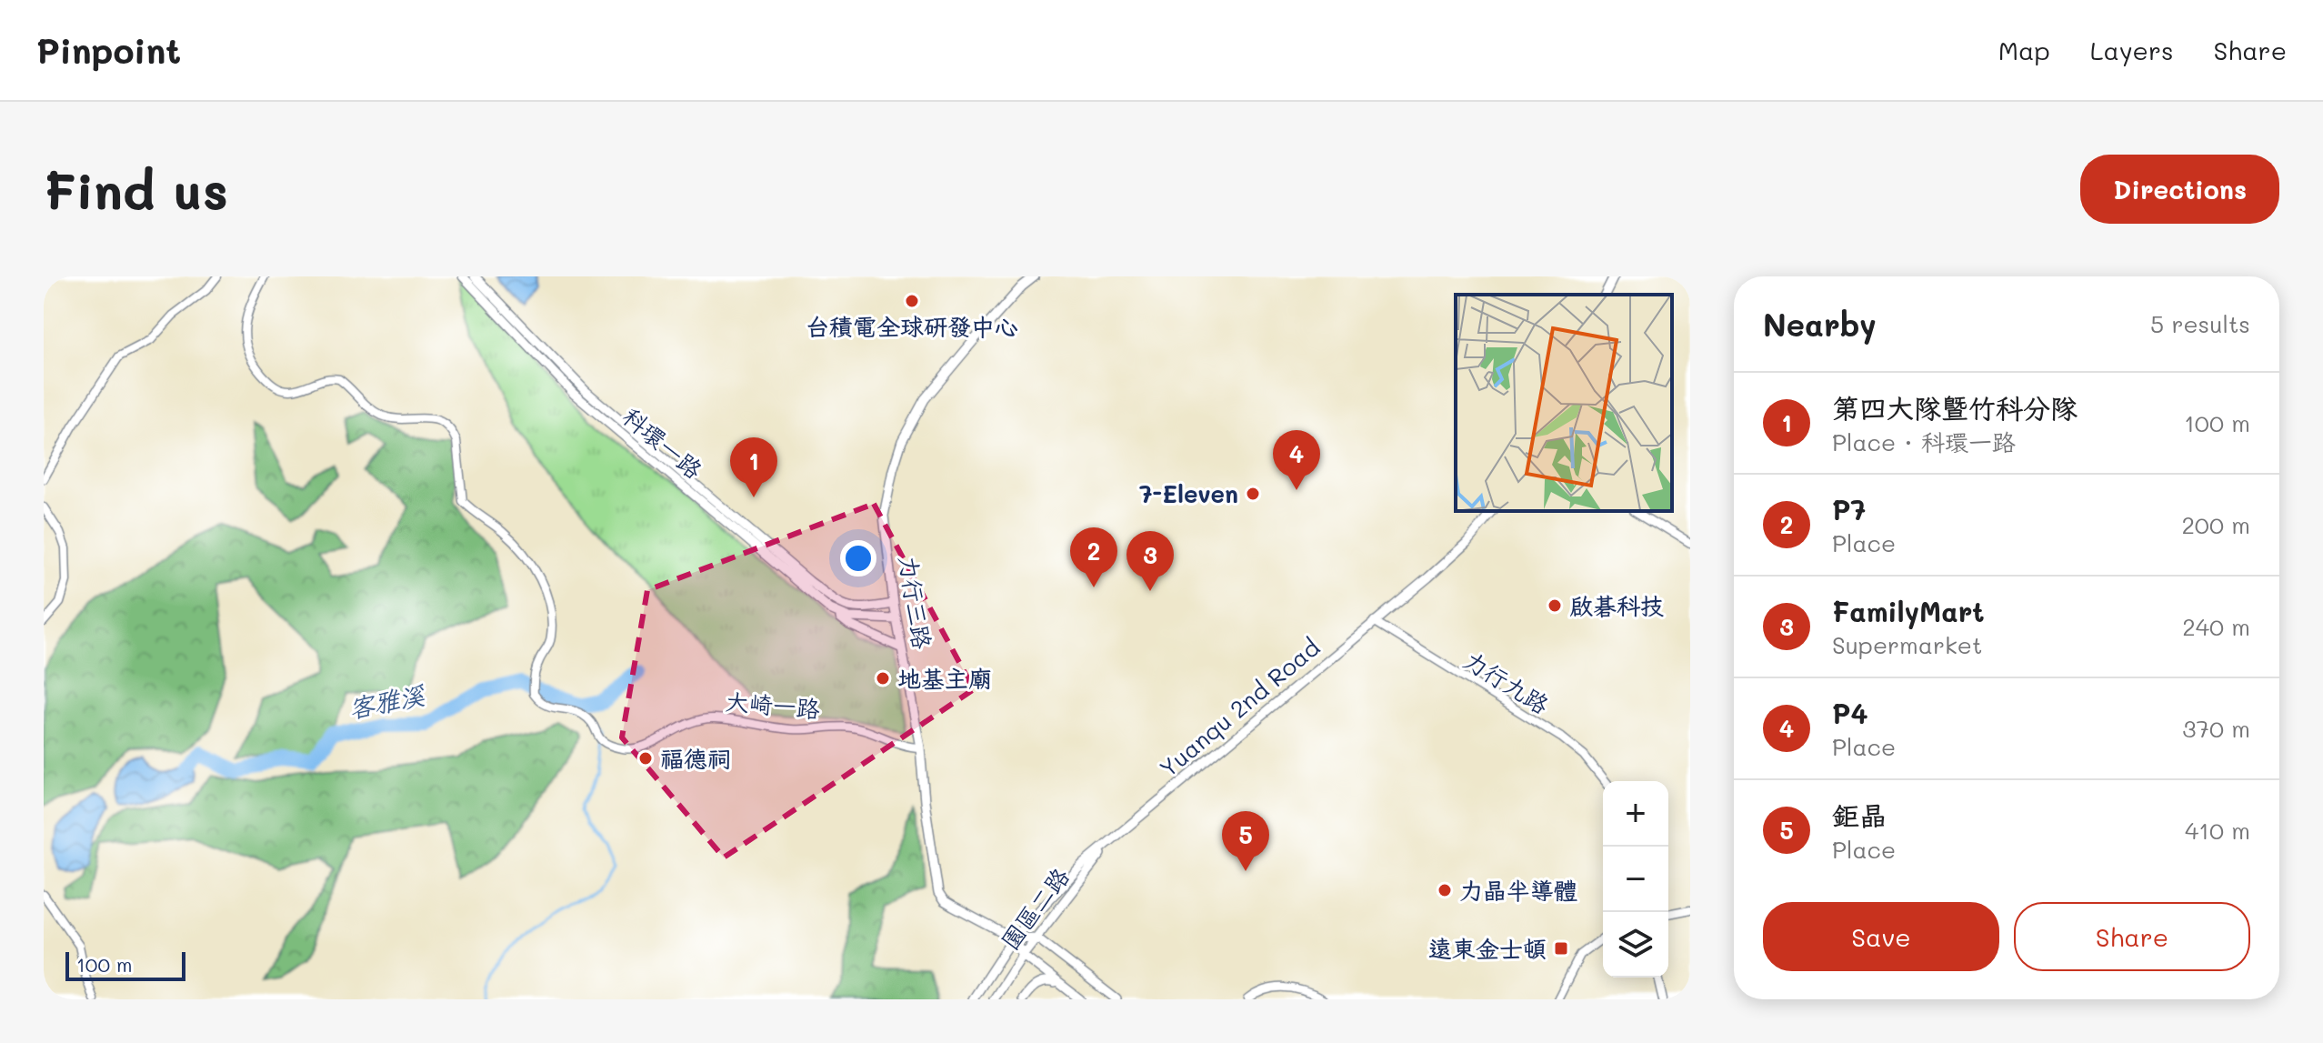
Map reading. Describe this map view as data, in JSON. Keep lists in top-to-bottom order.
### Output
{
  "streets": {
    "street": [
      "科環一路",
      "力行三路",
      "力行九路",
      "大崎一路",
      "Yuanqu 2nd Road",
      "園區二路"
    ]
  },
  "crossings": [
    ["科環一路", "力行三路"],
    ["力行三路", "大崎一路"],
    ["力行三路", "Yuanqu 2nd Road"],
    ["力行三路", "園區二路"],
    ["力行九路", "Yuanqu 2nd Road"],
    ["Yuanqu 2nd Road", "園區二路"]
  ],
  "water": ["客雅溪"],
  "places": {
    "other": [
      "台積電全球研發中心",
      "7-Eleven",
      "啟碁科技",
      "地基主廟",
      "福德祠",
      "力晶半導體"
    ],
    "transit": ["遠東金士頓"]
  },
  "scale_bar": "100 m",
  "page": {
    "header": "Pinpoint",
    "nav": ["Map", "Layers", "Share"],
    "buttons": [
      "Directions",
      ["Save", "Share"]
    ],
    "title": "Find us",
    "heading": ["Nearby", "5 results"],
    "list": [
      {
        "mark": "1",
        "name": "第四大隊暨竹科分隊",
        "note": "Place · 科環一路",
        "value": "100 m"
      },
      {
        "mark": "2",
        "name": "P7",
        "note": "Place",
        "value": "200 m"
      },
      {
        "mark": "3",
        "name": "FamilyMart",
        "note": "Supermarket",
        "value": "240 m"
      },
      {
        "mark": "4",
        "name": "P4",
        "note": "Place",
        "value": "370 m"
      },
      {
        "mark": "5",
        "name": "鉅晶",
        "note": "Place",
        "value": "410 m"
      }
    ],
    "pins": [
      "4",
      "1",
      "2",
      "3",
      "5"
    ],
    "map_buttons": ["+", "−"],
    "scale": "100 m"
  }
}
